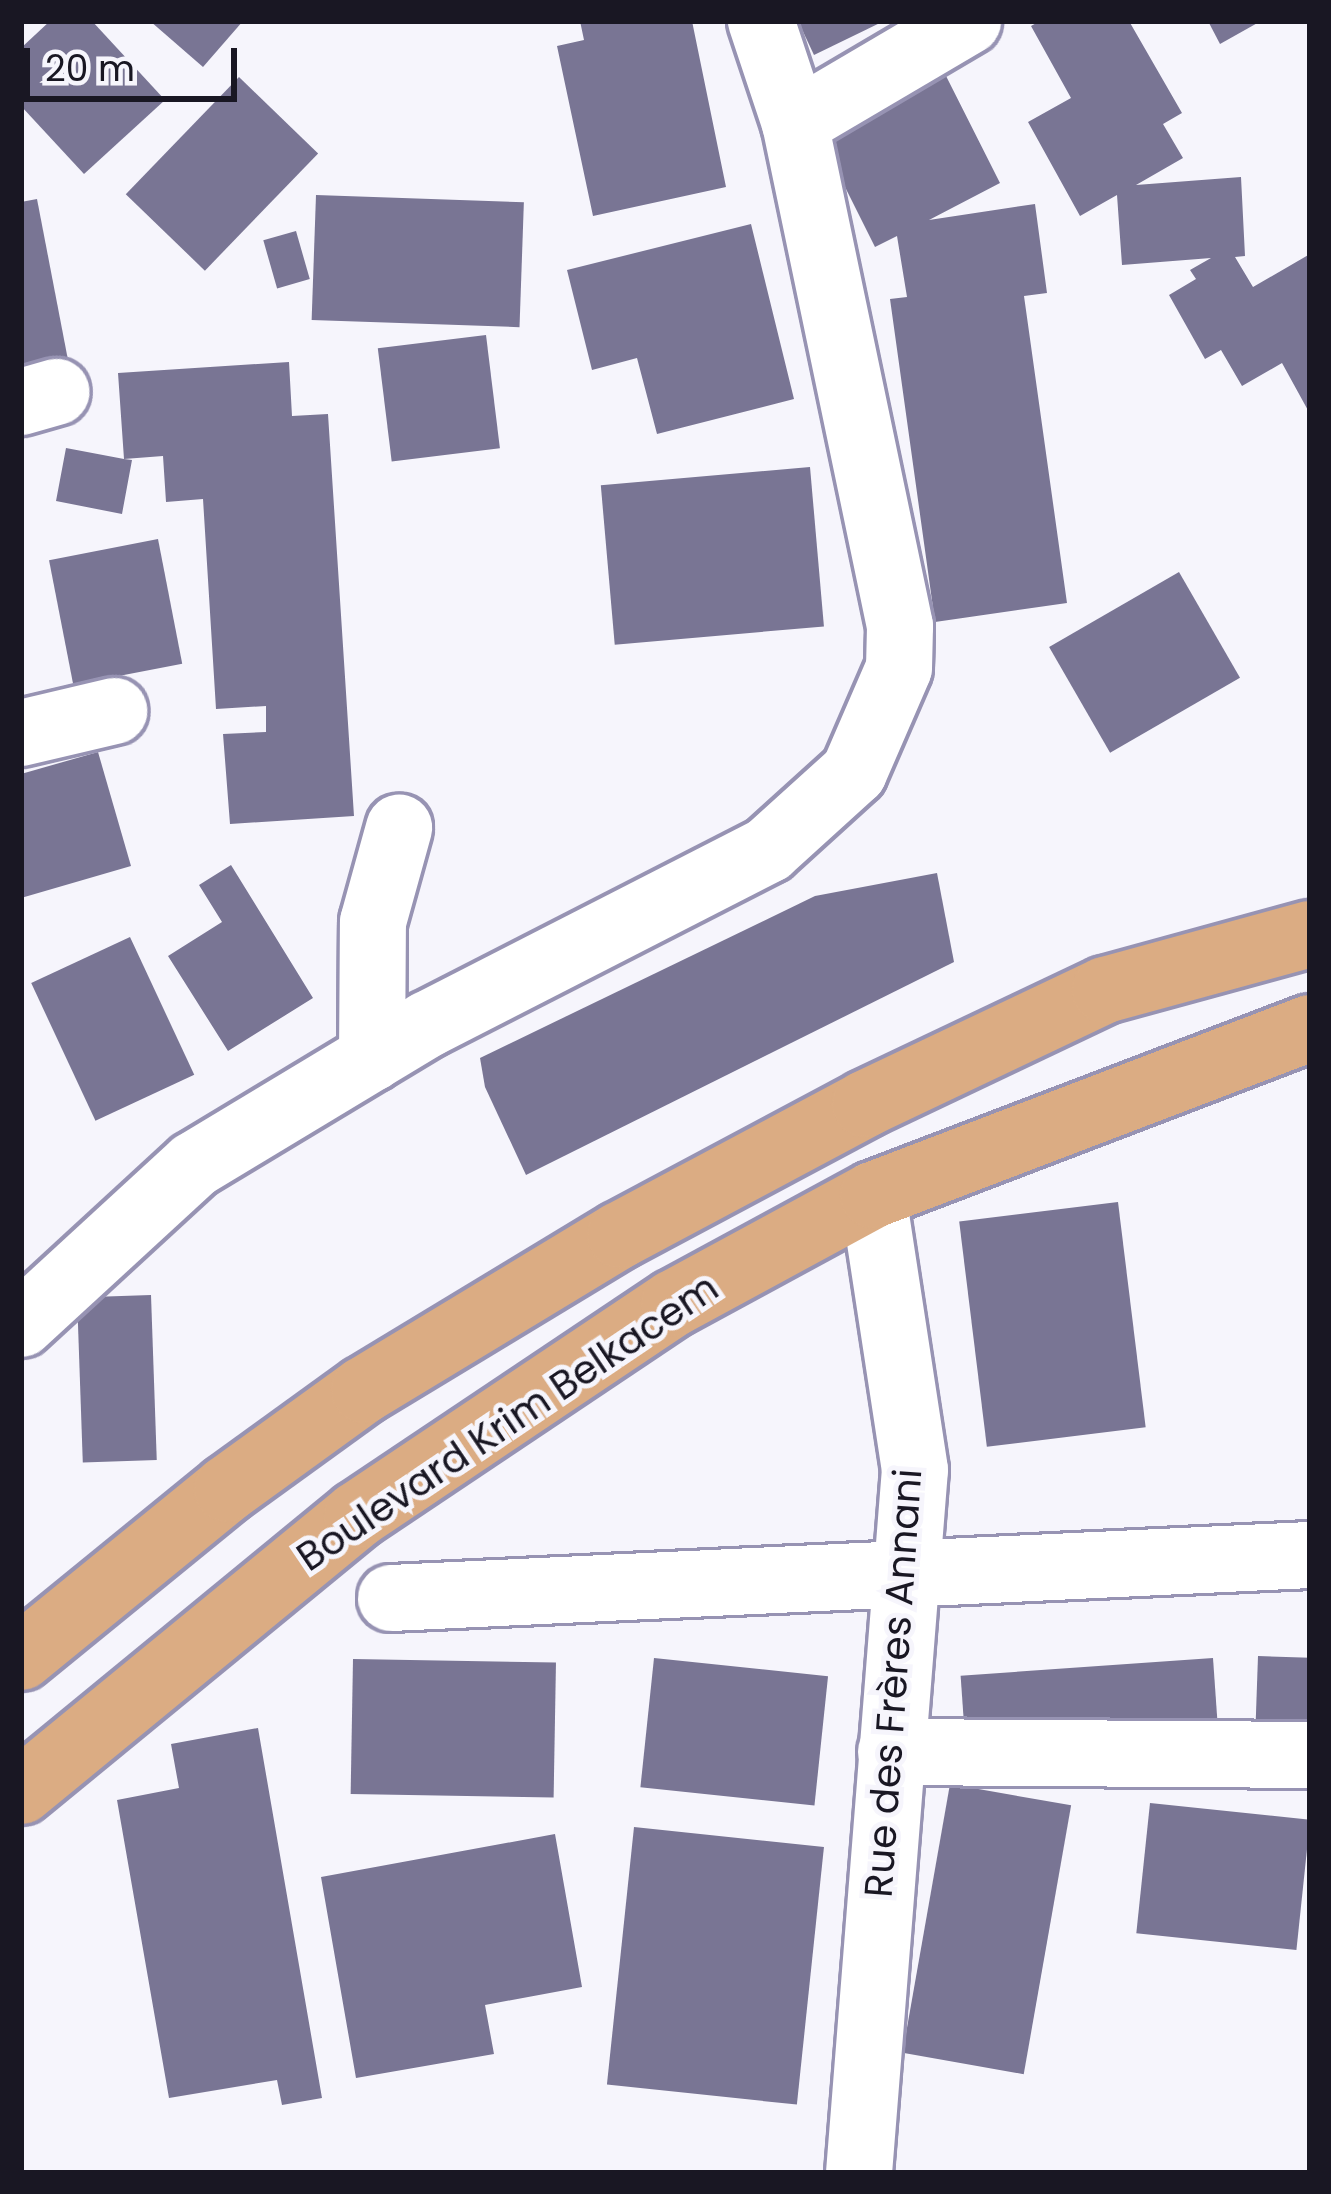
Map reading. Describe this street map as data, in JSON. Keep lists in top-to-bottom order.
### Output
{
  "streets": {
    "main road": ["Boulevard Krim Belkacem"],
    "street": ["Rue des Frères Annani"]
  },
  "crossings": [
    ["Boulevard Krim Belkacem", "Rue des Frères Annani"]
  ],
  "scale_bar": "20 m"
}
